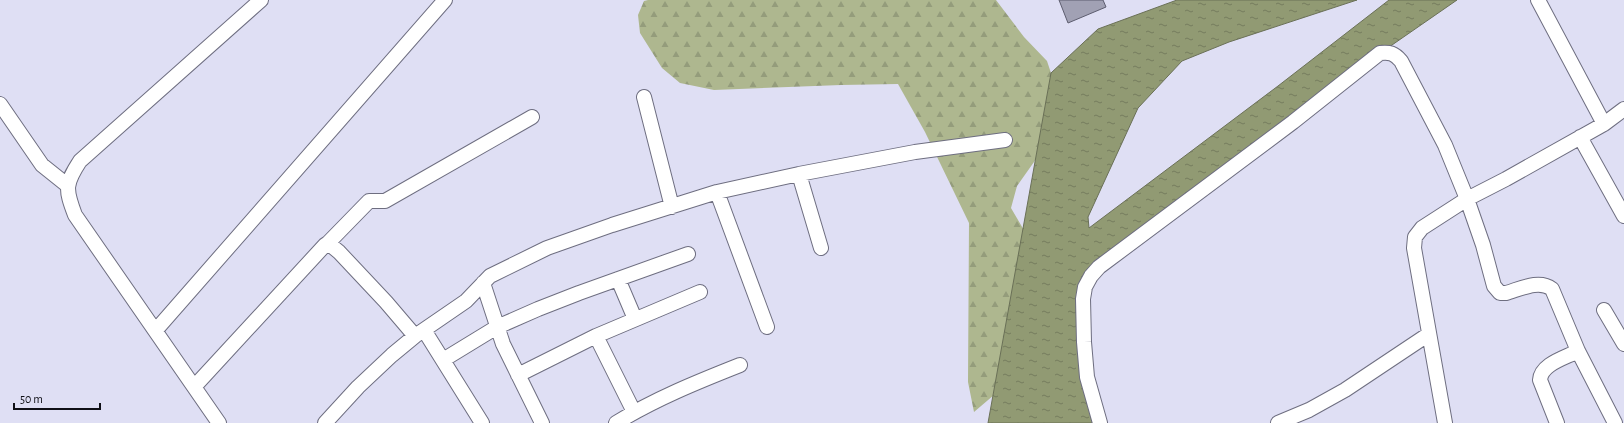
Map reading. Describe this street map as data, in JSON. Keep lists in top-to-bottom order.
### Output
{
  "scale_bar": "50 m"
}
